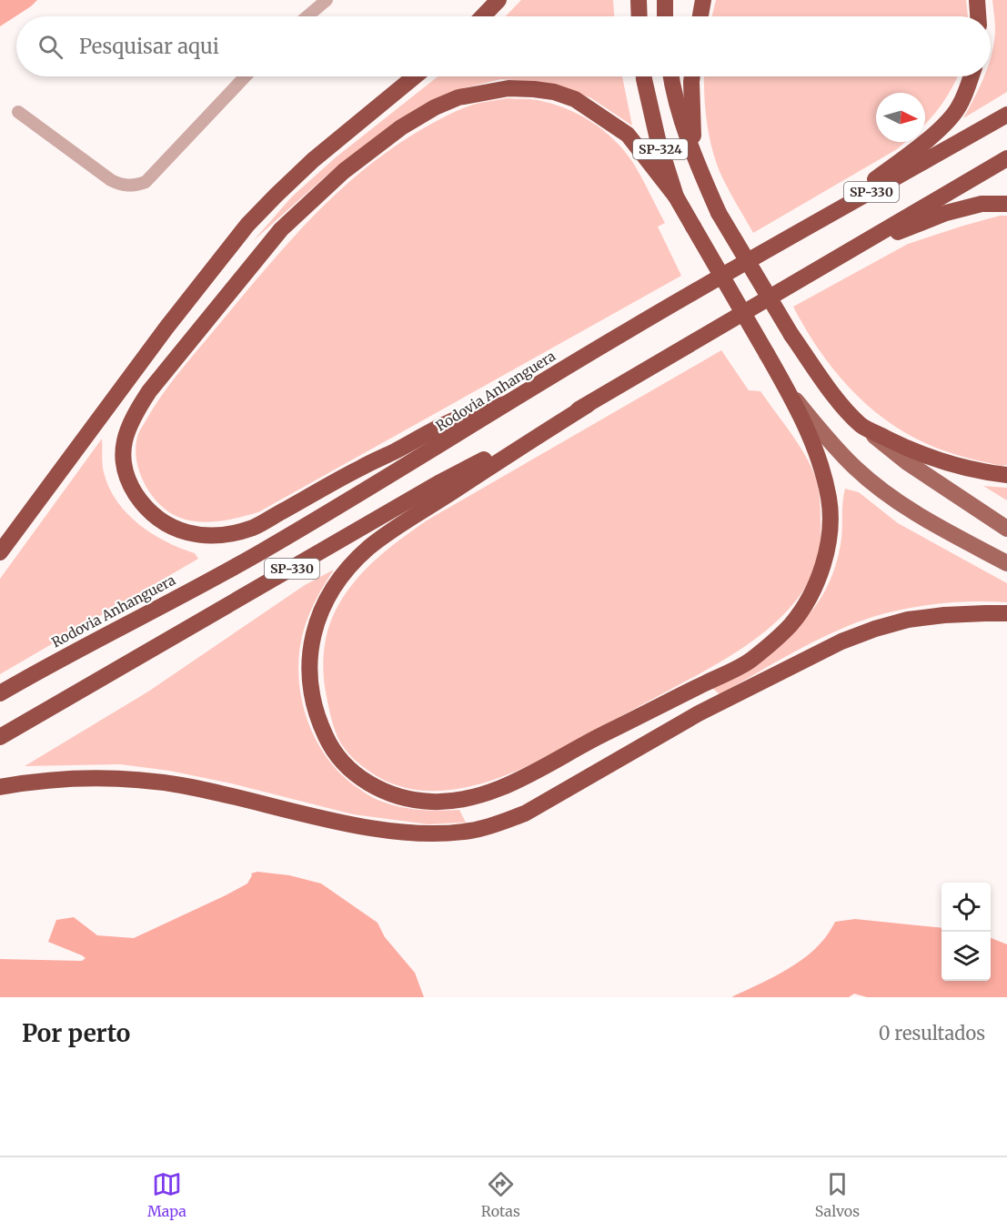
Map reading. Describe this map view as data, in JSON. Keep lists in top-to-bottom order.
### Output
{
  "streets": {
    "highway": ["SP-324", "SP-330", "Rodovia Anhanguera"]
  },
  "north": "right",
  "page": {
    "search": "Pesquisar aqui",
    "heading": ["Por perto", "0 resultados"],
    "nav": ["Mapa", "Rotas", "Salvos"]
  }
}
